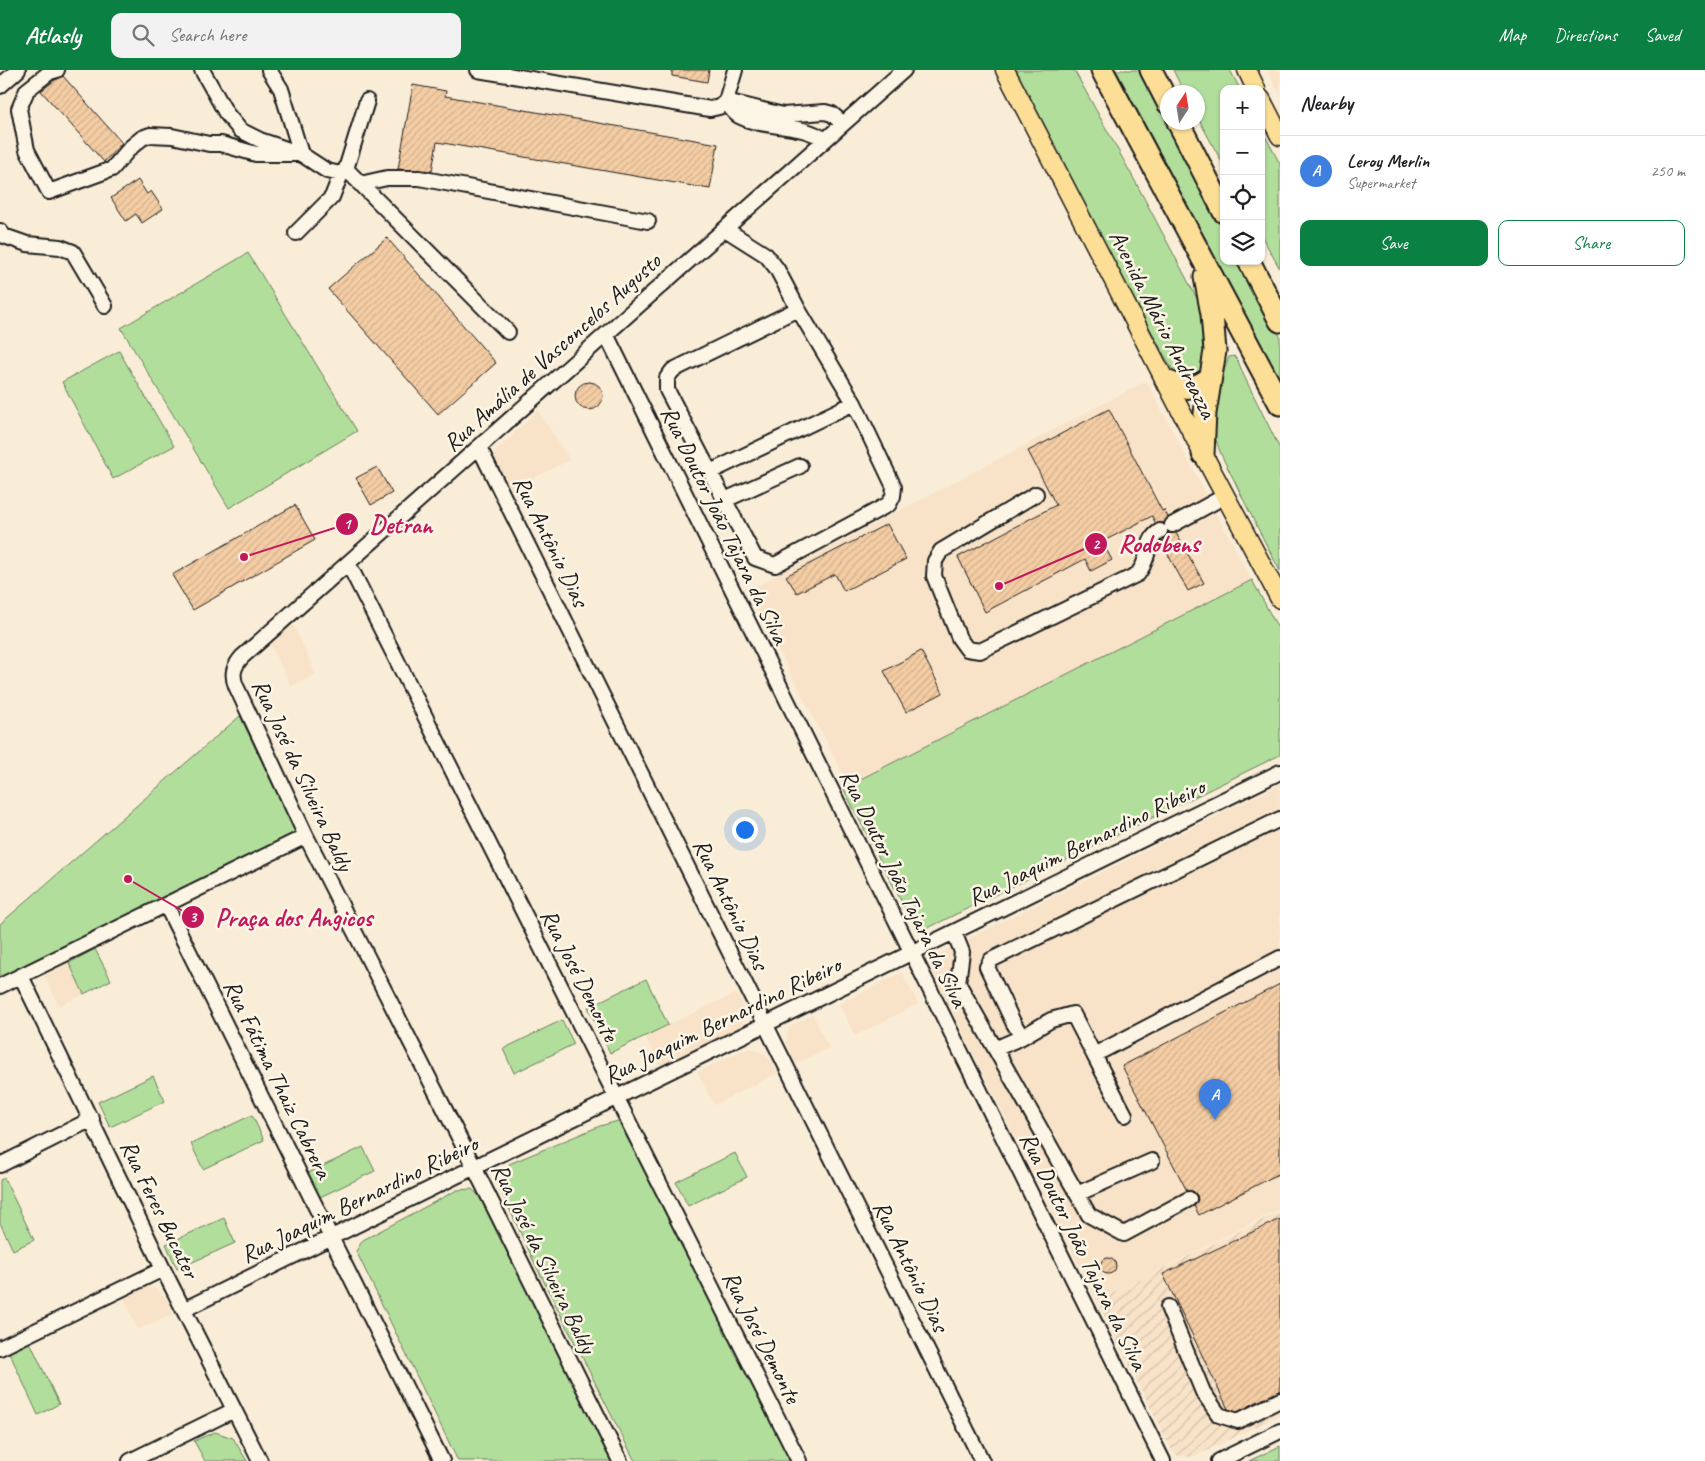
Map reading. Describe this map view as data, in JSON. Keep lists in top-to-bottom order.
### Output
{
  "streets": {
    "main road": ["Avenida Mário Andreazza"],
    "street": [
      "Rua Amália de Vasconcelos Augusto",
      "Rua Doutor João Tajara da Silva",
      "Rua Antônio Dias",
      "Rua José da Silveira Baldy",
      "Rua Joaquim Bernardino Ribeiro",
      "Rua José Demonte",
      "Rua Fátima Thaiz Cabrera",
      "Rua Feres Bucater"
    ]
  },
  "crossings": [
    ["Rua Amália de Vasconcelos Augusto", "Rua Doutor João Tajara da Silva"],
    ["Rua Amália de Vasconcelos Augusto", "Rua Antônio Dias"],
    ["Rua Amália de Vasconcelos Augusto", "Rua José da Silveira Baldy"],
    ["Rua Amália de Vasconcelos Augusto", "Rua José Demonte"],
    ["Rua Doutor João Tajara da Silva", "Rua Joaquim Bernardino Ribeiro"],
    ["Rua Antônio Dias", "Rua Joaquim Bernardino Ribeiro"],
    ["Rua José da Silveira Baldy", "Rua Joaquim Bernardino Ribeiro"],
    ["Rua Joaquim Bernardino Ribeiro", "Rua José Demonte"],
    ["Rua Joaquim Bernardino Ribeiro", "Rua Fátima Thaiz Cabrera"],
    ["Rua Joaquim Bernardino Ribeiro", "Rua Feres Bucater"]
  ],
  "places": ["Detran", "Rodobens", "Praça dos Angicos"],
  "north": "top",
  "page": {
    "header": "Atlasly",
    "search": "Search here",
    "nav": ["Map", "Directions", "Saved"],
    "heading": "Nearby",
    "map_buttons": ["+", "−"],
    "list": [
      {
        "mark": "A",
        "name": "Leroy Merlin",
        "note": "Supermarket",
        "value": "250 m"
      }
    ],
    "buttons": ["Save", "Share"],
    "pins": "A"
  }
}
